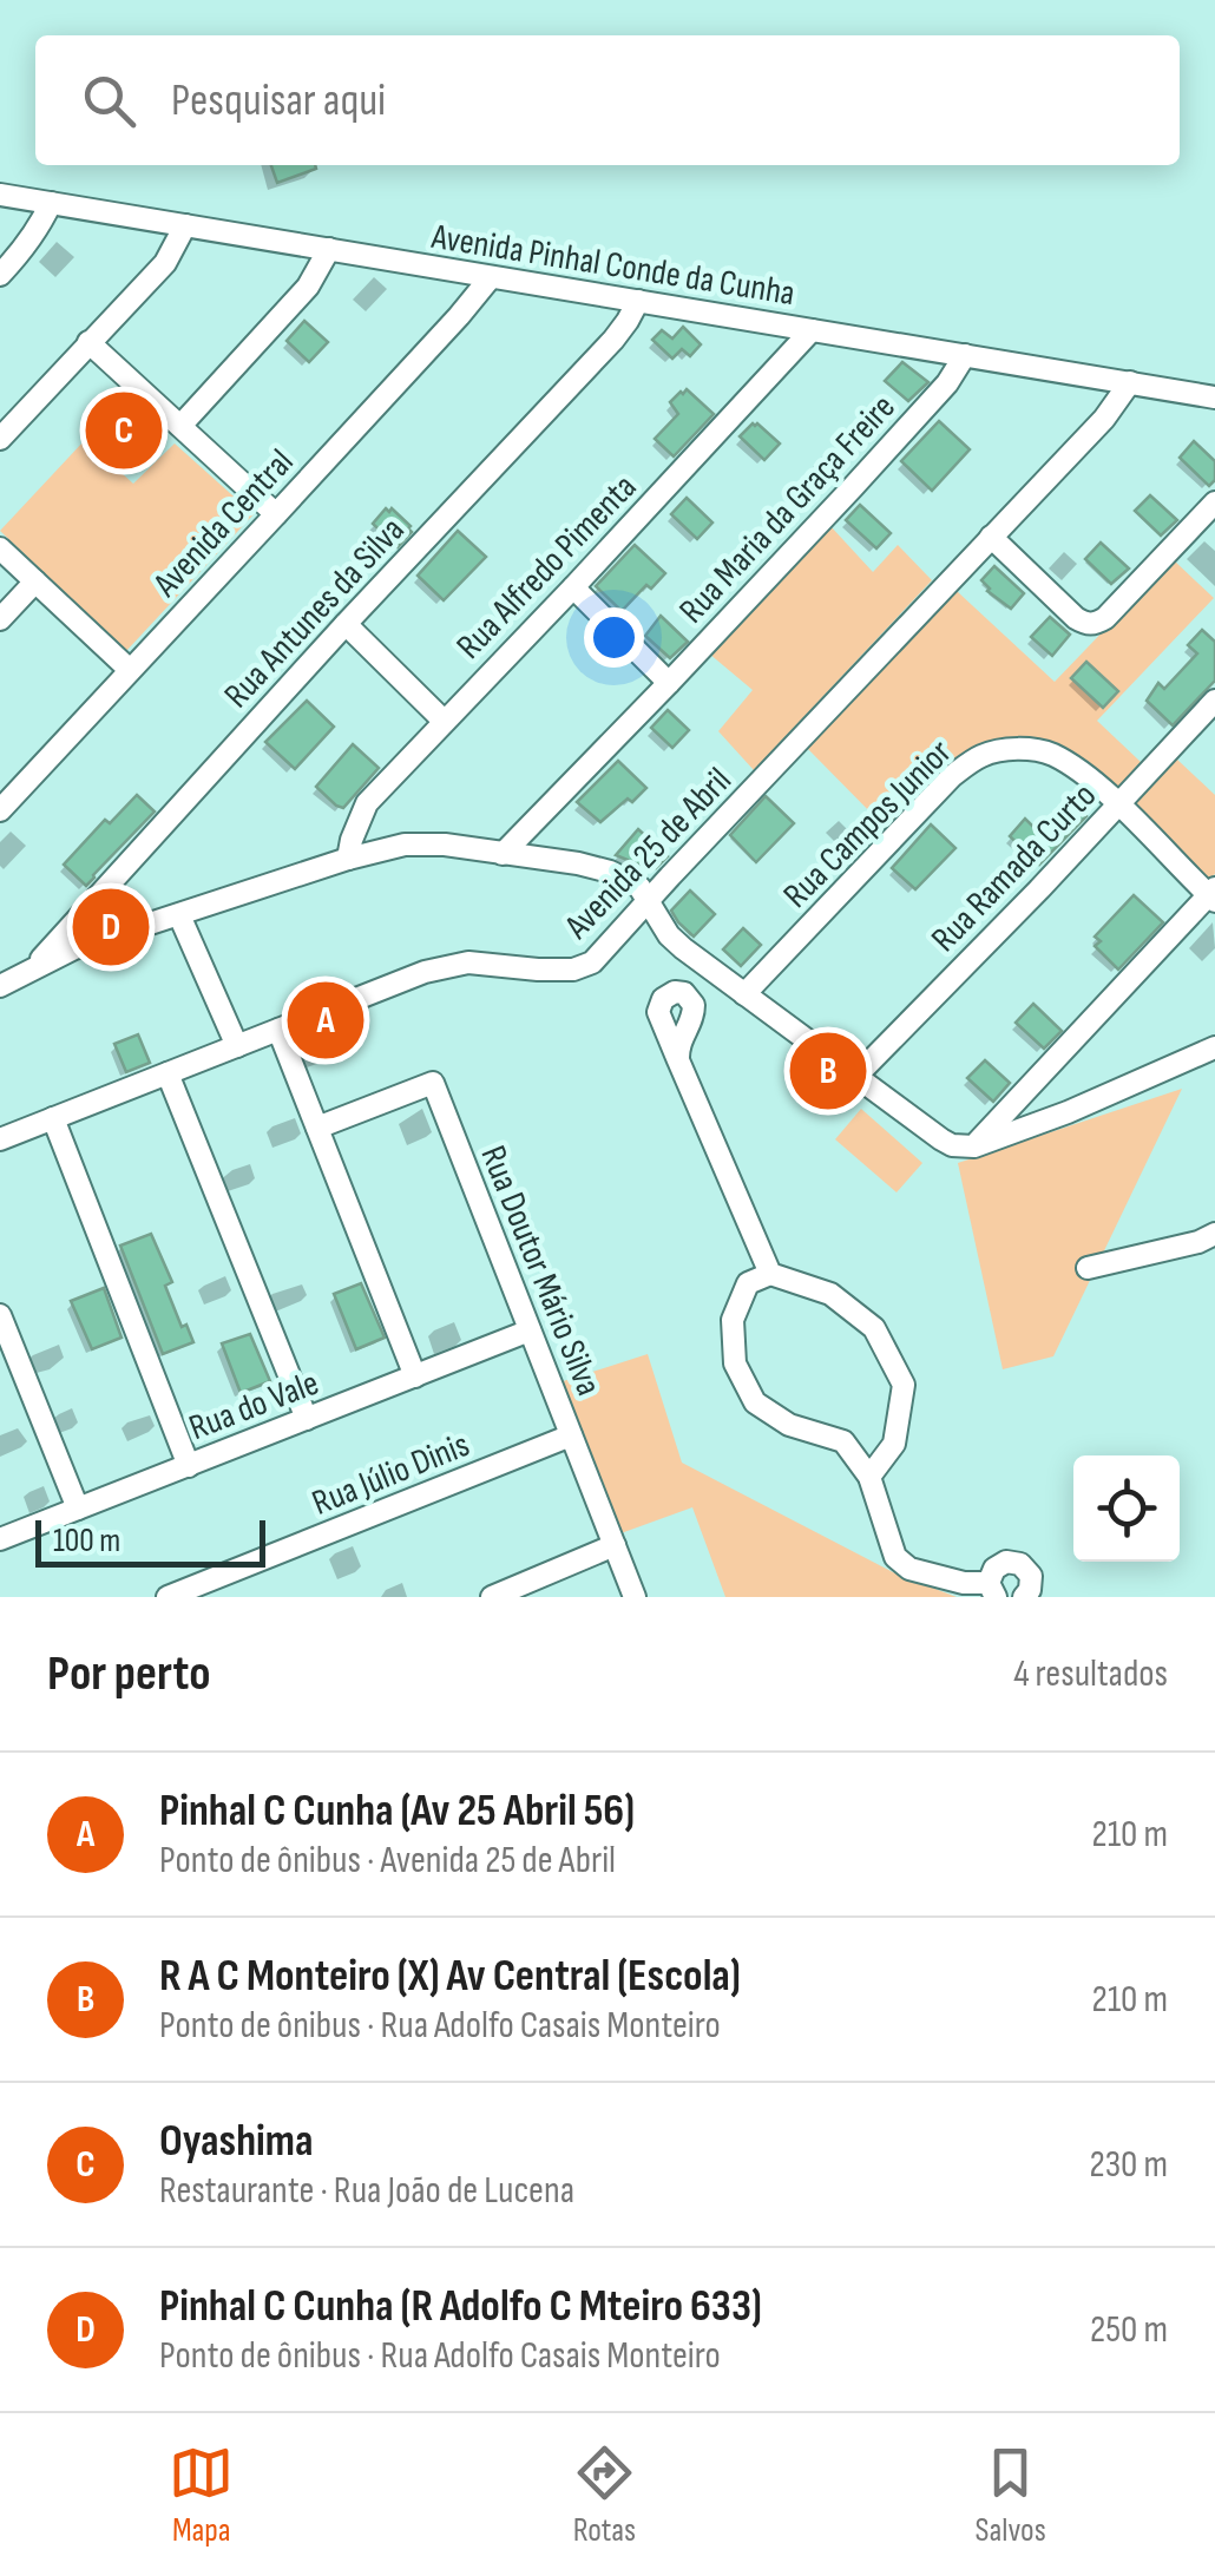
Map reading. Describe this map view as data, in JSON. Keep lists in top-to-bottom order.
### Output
{
  "streets": {
    "street": [
      "Avenida Pinhal Conde da Cunha",
      "Rua Maria da Graça Freire",
      "Avenida Central",
      "Rua Alfredo Pimenta",
      "Rua Antunes da Silva",
      "Rua Campos Junior",
      "Avenida 25 de Abril",
      "Rua Ramada Curto",
      "Rua Doutor Mário Silva",
      "Rua do Vale",
      "Rua Júlio Dinis"
    ]
  },
  "crossings": [
    ["Avenida Pinhal Conde da Cunha", "Rua Maria da Graça Freire"],
    ["Avenida Pinhal Conde da Cunha", "Avenida Central"],
    ["Avenida Pinhal Conde da Cunha", "Rua Alfredo Pimenta"],
    ["Avenida Pinhal Conde da Cunha", "Rua Antunes da Silva"],
    ["Avenida Pinhal Conde da Cunha", "Avenida 25 de Abril"],
    ["Rua Campos Junior", "Rua Ramada Curto"],
    ["Rua Doutor Mário Silva", "Rua do Vale"],
    ["Rua Doutor Mário Silva", "Rua Júlio Dinis"]
  ],
  "scale_bar": "100 m",
  "page": {
    "search": "Pesquisar aqui",
    "pins": [
      "C",
      "D",
      "A",
      "B"
    ],
    "scale": "100 m",
    "heading": ["Por perto", "4 resultados"],
    "list": [
      {
        "mark": "A",
        "name": "Pinhal C Cunha (Av 25 Abril 56)",
        "note": "Ponto de ônibus · Avenida 25 de Abril",
        "value": "210 m"
      },
      {
        "mark": "B",
        "name": "R A C Monteiro (X) Av Central (Escola)",
        "note": "Ponto de ônibus · Rua Adolfo Casais Monteiro",
        "value": "210 m"
      },
      {
        "mark": "C",
        "name": "Oyashima",
        "note": "Restaurante · Rua João de Lucena",
        "value": "230 m"
      },
      {
        "mark": "D",
        "name": "Pinhal C Cunha (R Adolfo C Mteiro 633)",
        "note": "Ponto de ônibus · Rua Adolfo Casais Monteiro",
        "value": "250 m"
      }
    ],
    "nav": ["Mapa", "Rotas", "Salvos"]
  }
}
